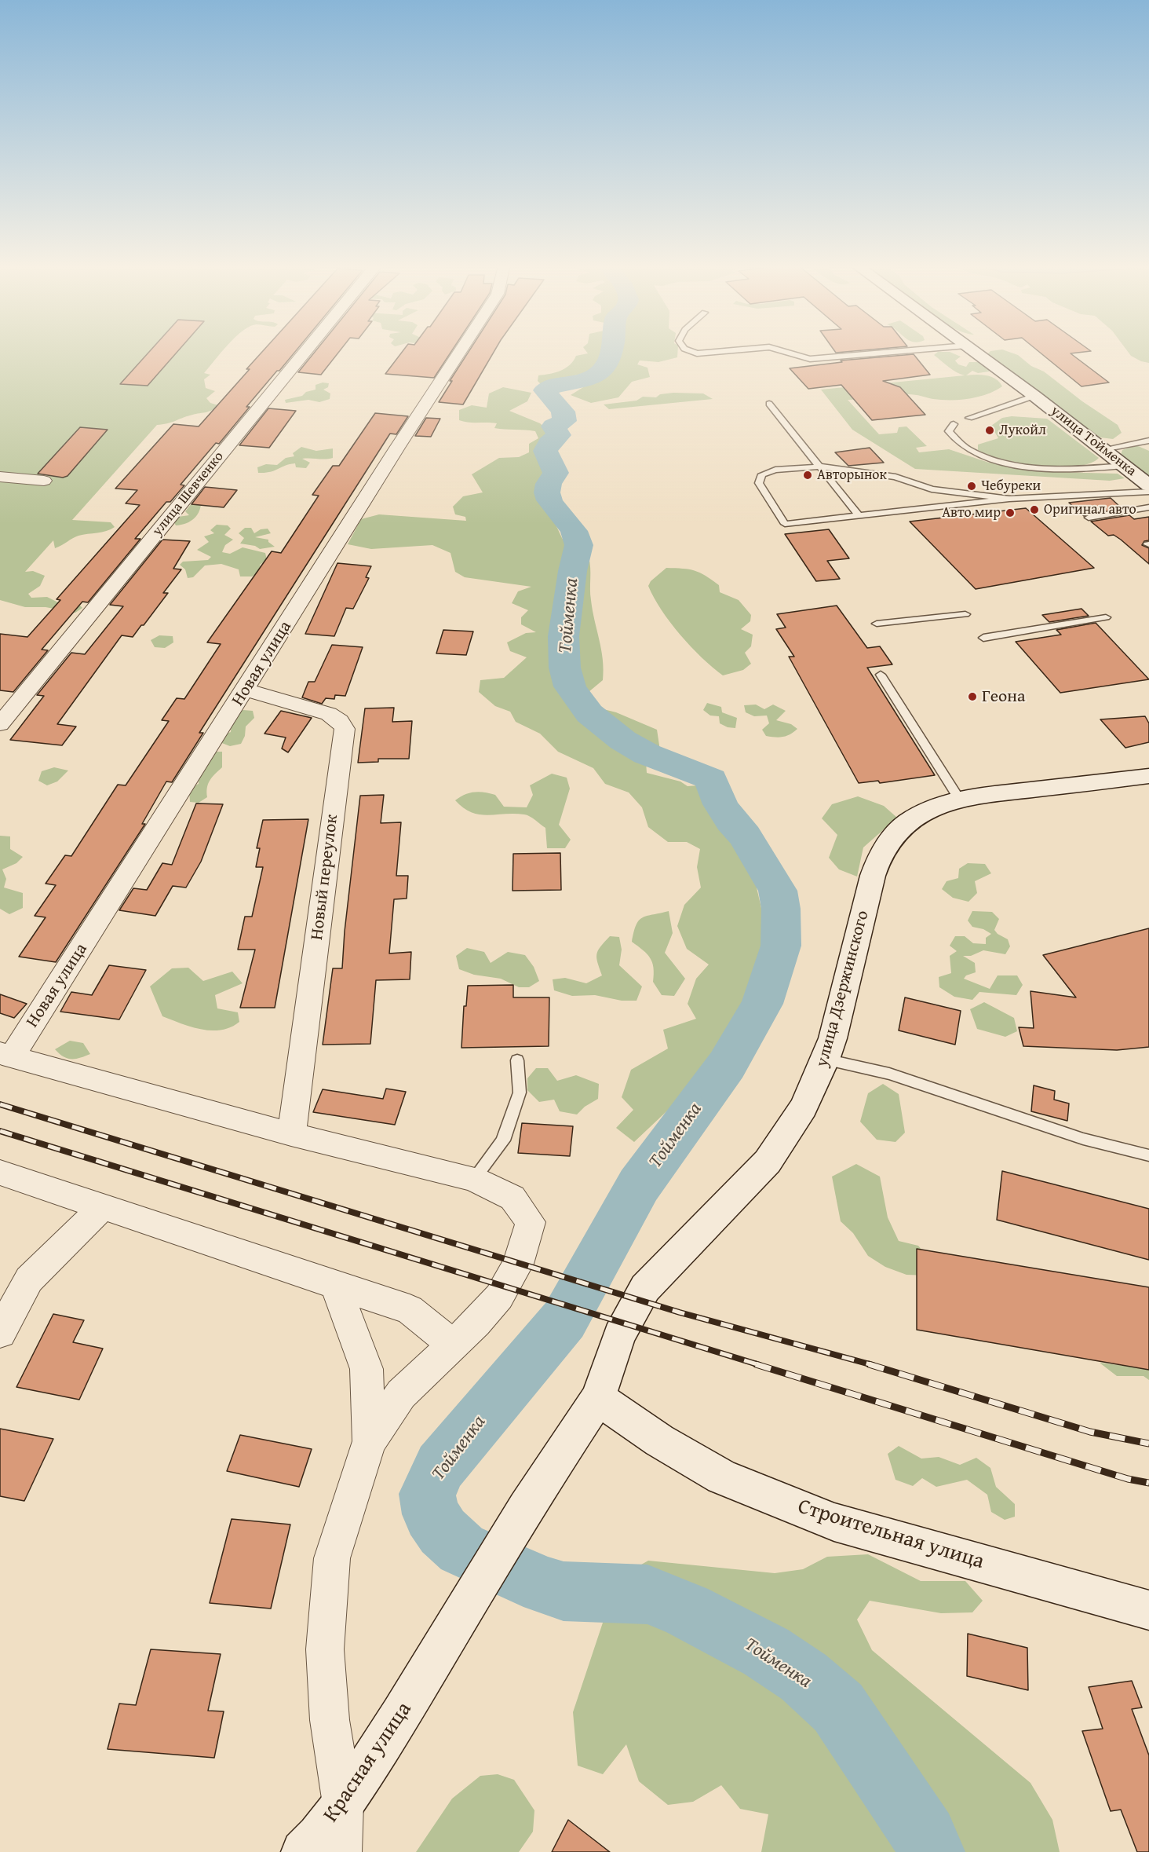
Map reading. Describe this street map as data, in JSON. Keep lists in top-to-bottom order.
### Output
{
  "streets": {
    "street": [
      "улица Тойменка",
      "улица Шевченко",
      "Новая улица",
      "Новый переулок",
      "улица Дзержинского",
      "Строительная улица",
      "Красная улица"
    ]
  },
  "crossings": [
    ["Новая улица", "Новый переулок"],
    ["улица Дзержинского", "Строительная улица"],
    ["улица Дзержинского", "Красная улица"]
  ],
  "water": ["Тойменка"],
  "places": [
    "Лукойл",
    "Авторынок",
    "Чебуреки",
    "Оригинал авто",
    "Авто мир",
    "Геона"
  ]
}
